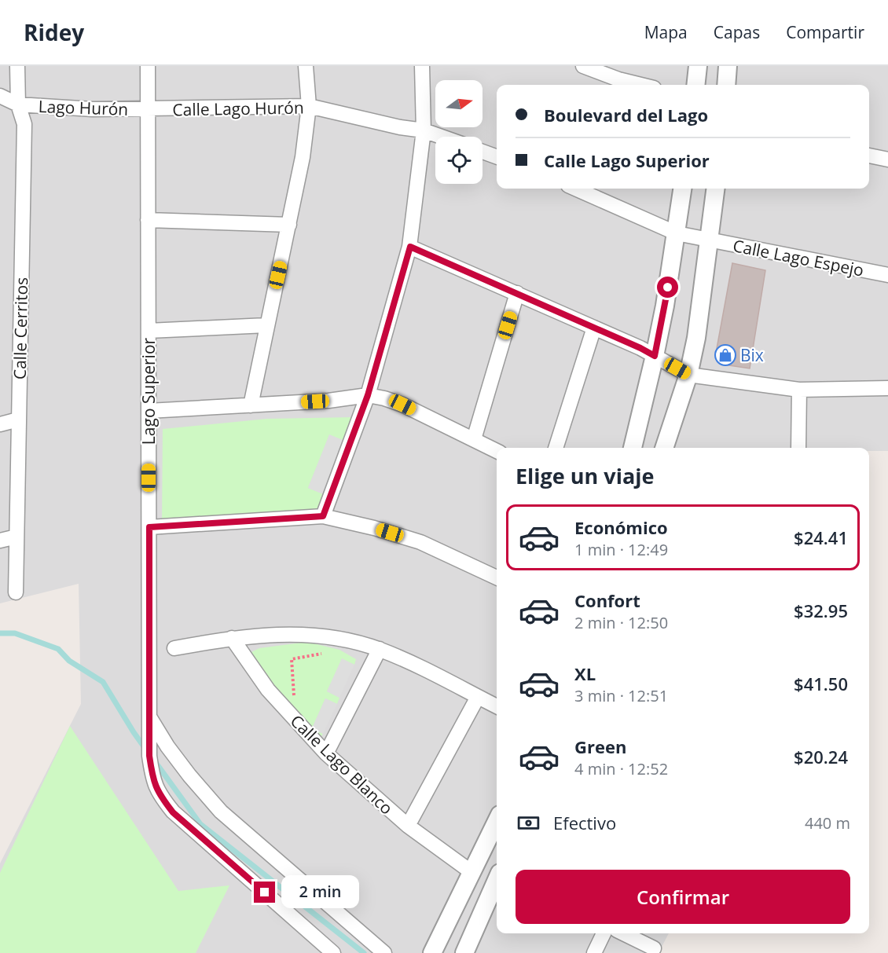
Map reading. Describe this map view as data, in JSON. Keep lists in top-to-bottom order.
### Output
{
  "streets": {
    "street": [
      "Lago Hurón",
      "Calle Lago Hurón",
      "Calle Lago Espejo",
      "Calle Cerritos",
      "Lago Superior",
      "Calle Lago Blanco"
    ]
  },
  "crossings": [
    ["Lago Hurón", "Calle Lago Hurón"],
    ["Lago Hurón", "Calle Cerritos"],
    ["Lago Hurón", "Lago Superior"],
    ["Calle Lago Hurón", "Lago Superior"]
  ],
  "places": {
    "shop": ["Bix"]
  },
  "north": "right",
  "page": {
    "header": "Ridey",
    "nav": ["Mapa", "Capas", "Compartir"],
    "banner": ["Boulevard del Lago", "Calle Lago Superior"],
    "heading": "Elige un viaje",
    "list": [
      {
        "name": "Económico",
        "note": "1 min · 12:49",
        "value": "$24.41"
      },
      {
        "name": "Confort",
        "note": "2 min · 12:50",
        "value": "$32.95"
      },
      {
        "name": "XL",
        "note": "3 min · 12:51",
        "value": "$41.50"
      },
      {
        "name": "Green",
        "note": "4 min · 12:52",
        "value": "$20.24"
      }
    ],
    "pay": ["Efectivo", "440 m"],
    "buttons": "Confirmar",
    "bubble": "2 min"
  }
}
